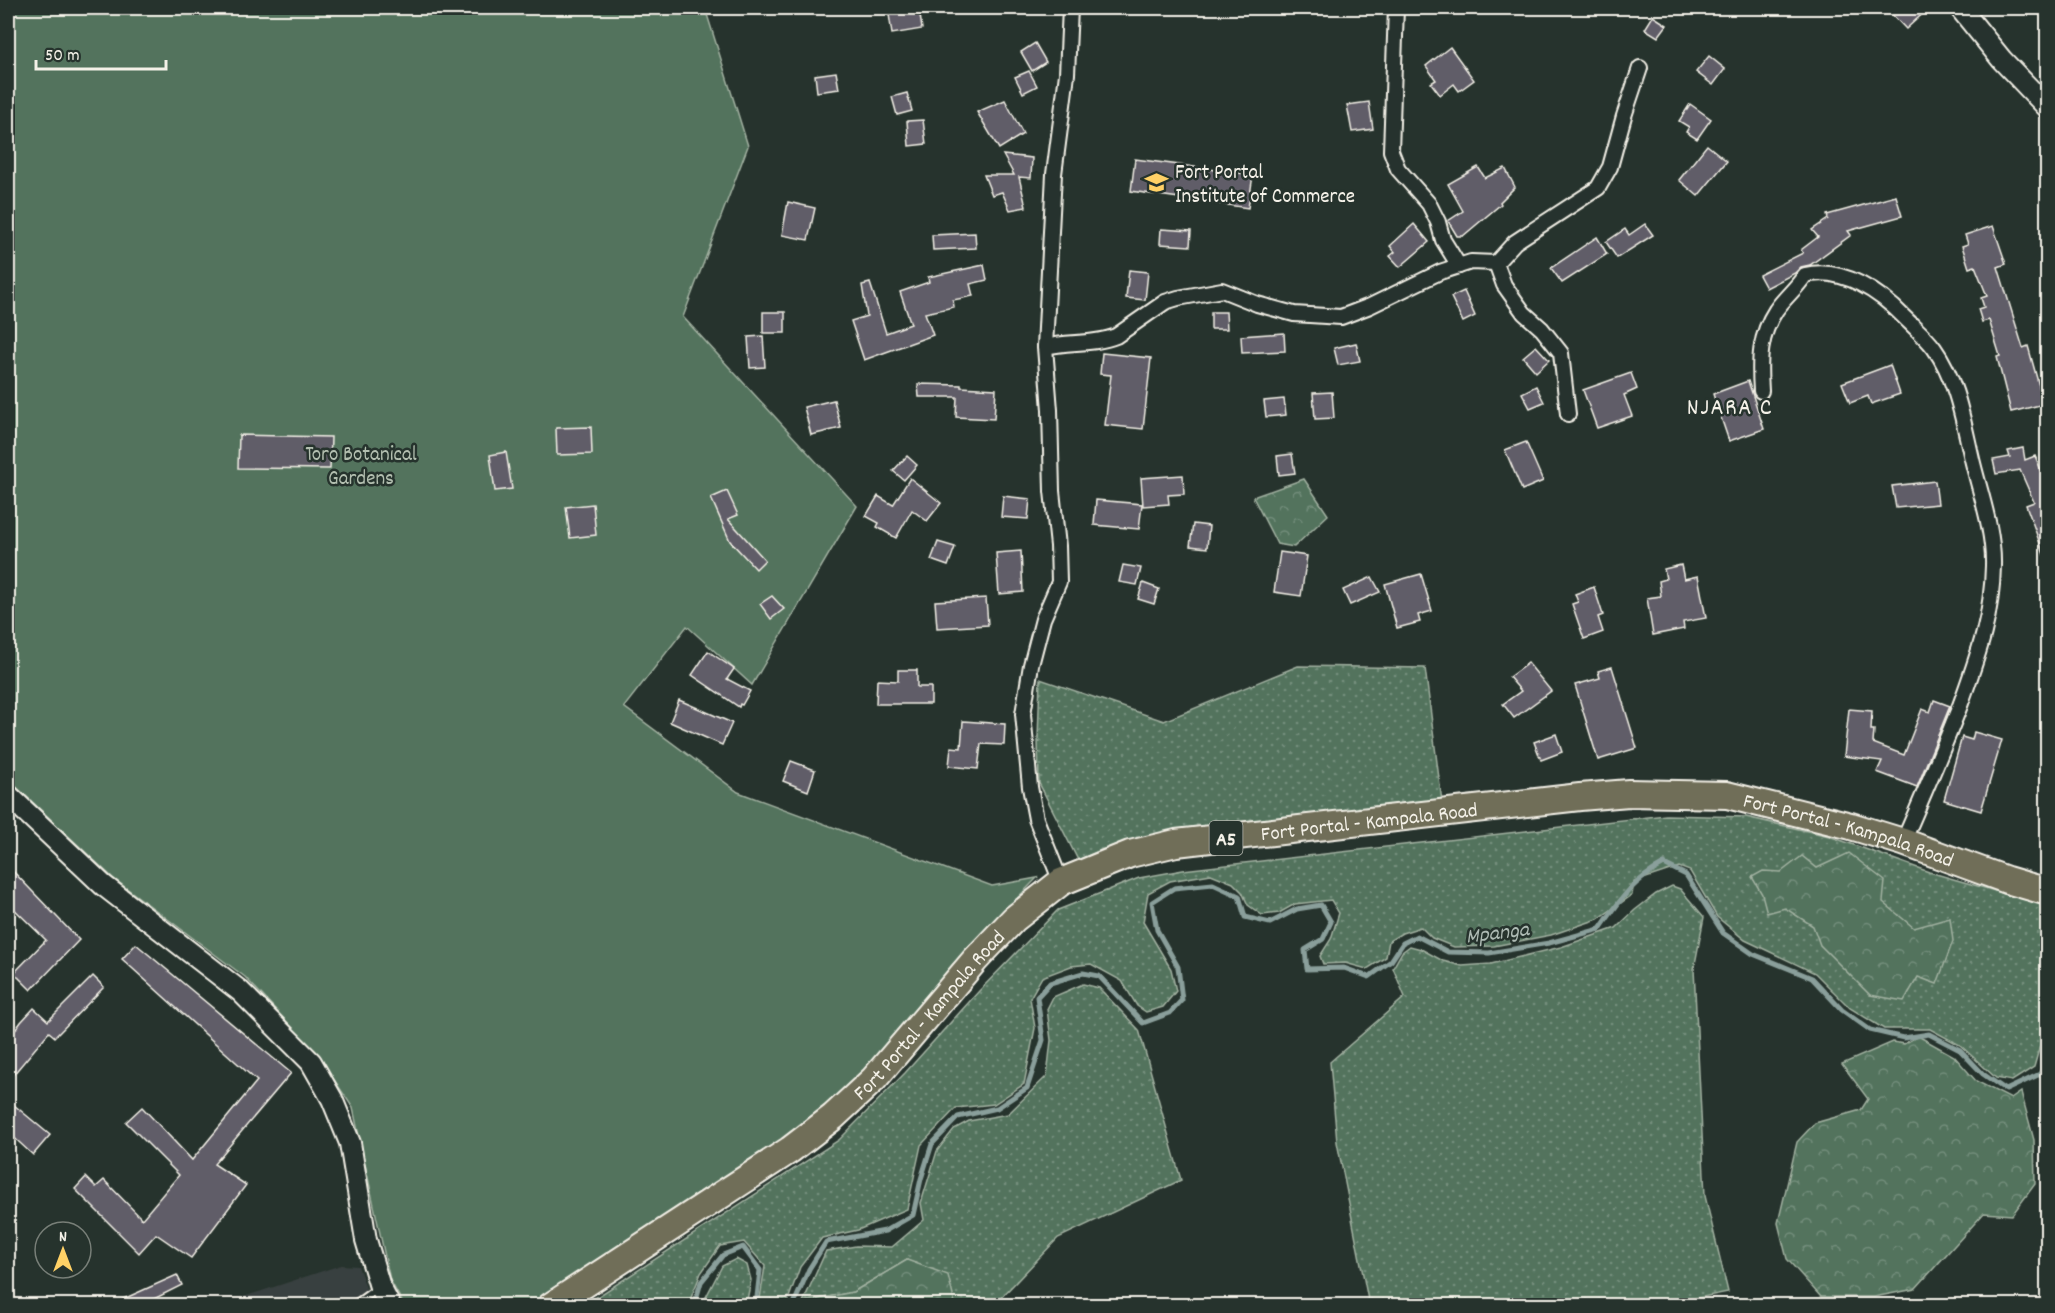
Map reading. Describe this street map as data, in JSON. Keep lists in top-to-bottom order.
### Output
{
  "streets": {
    "highway": ["Fort Portal - Kampala Road", "A5"]
  },
  "districts": ["NJARA C"],
  "water": ["Mpanga"],
  "parks": ["Toro Botanical Gardens"],
  "places": {
    "school or university": ["Fort Portal Institute of Commerce"]
  },
  "scale_bar": "50 m",
  "north": "top"
}
